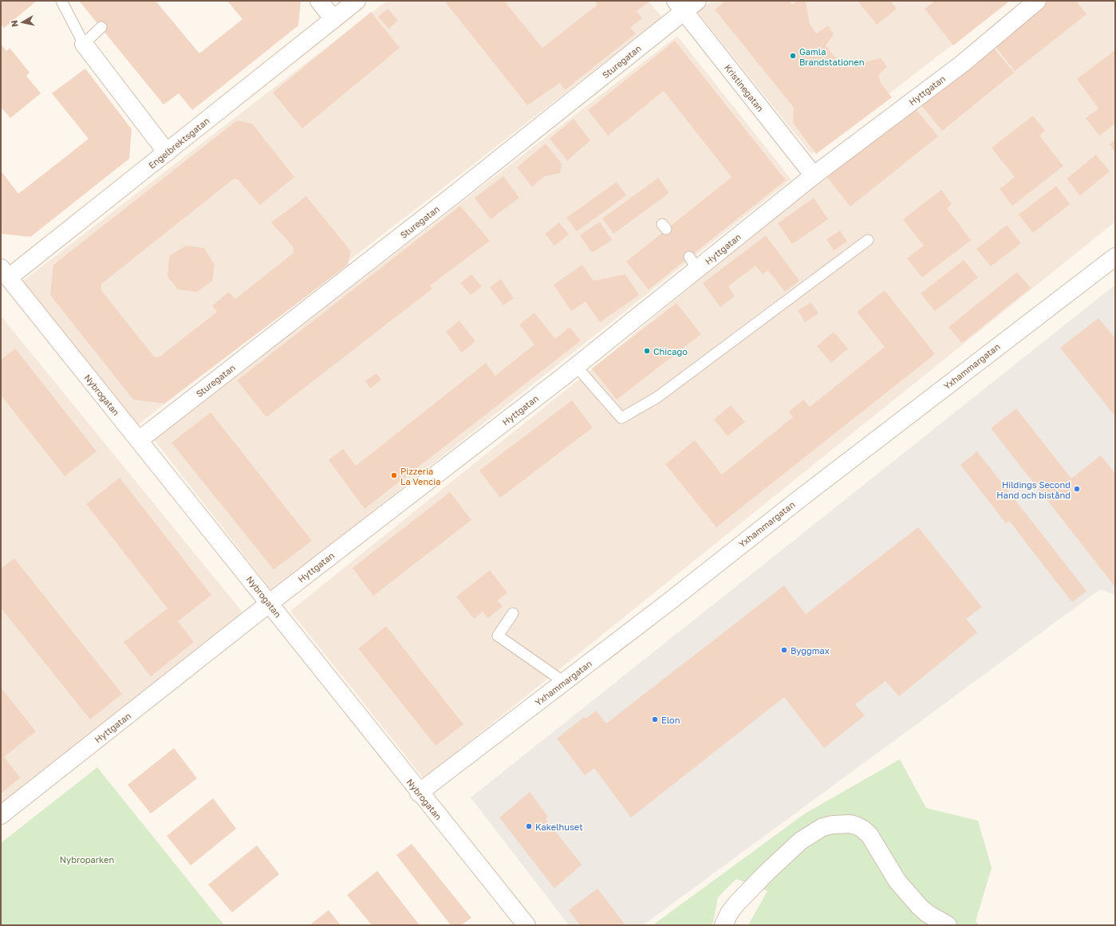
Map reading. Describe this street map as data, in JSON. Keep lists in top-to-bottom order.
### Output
{
  "streets": {
    "street": [
      "Sturegatan",
      "Kristinegatan",
      "Hyttgatan",
      "Engelbrektsgatan",
      "Yxhammargatan",
      "Nybrogatan"
    ]
  },
  "crossings": [
    ["Sturegatan", "Kristinegatan"],
    ["Sturegatan", "Nybrogatan"],
    ["Kristinegatan", "Hyttgatan"],
    ["Hyttgatan", "Nybrogatan"],
    ["Engelbrektsgatan", "Nybrogatan"],
    ["Yxhammargatan", "Nybrogatan"]
  ],
  "parks": ["Nybroparken"],
  "places": [
    "Gamla Brandstationen",
    "Chicago",
    "Pizzeria La Vencia",
    "Hildings Second Hand och bistånd",
    "Byggmax",
    "Elon",
    "Kakelhuset"
  ],
  "north": "left"
}
